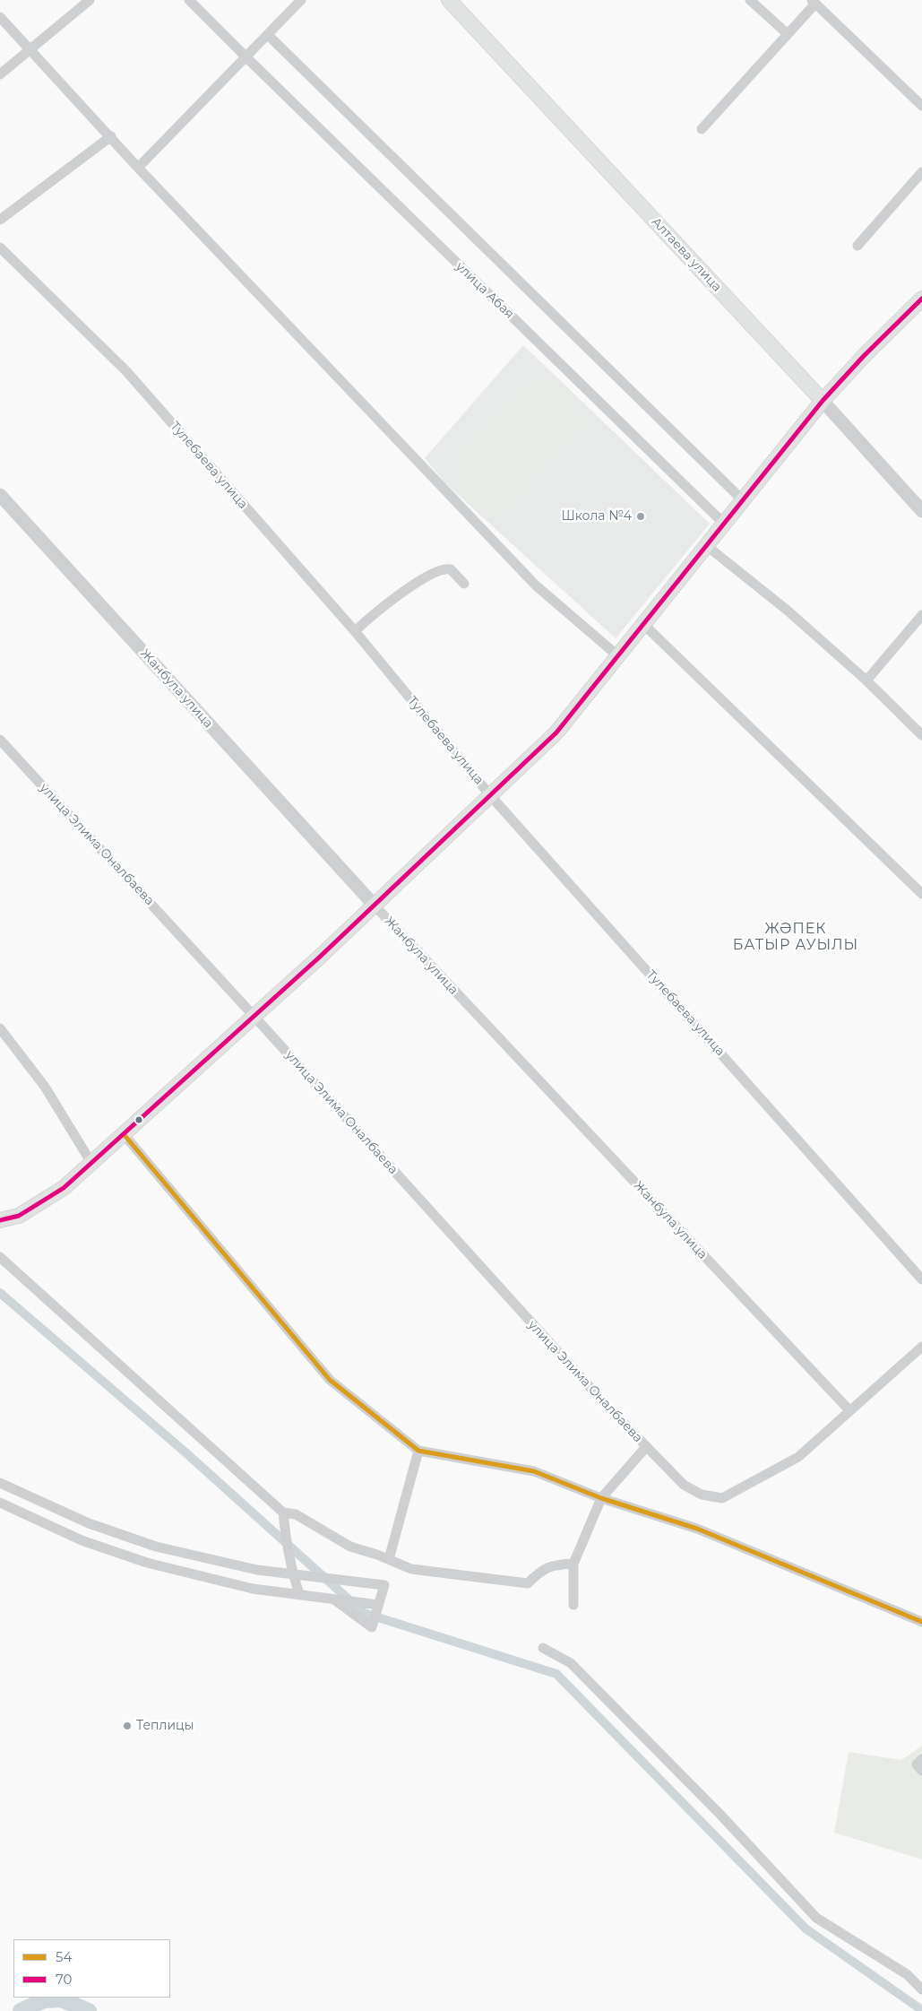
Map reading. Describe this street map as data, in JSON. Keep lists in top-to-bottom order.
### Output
{
  "streets": {
    "main road": ["Алтаева улица"],
    "street": [
      "улица Абая",
      "Тулебаева улица",
      "Жанбула улица",
      "улица Элима Оналбаева"
    ]
  },
  "crossings": [
    ["Жанбула улица", "улица Элима Оналбаева"]
  ],
  "districts": ["ЖӘПЕК БАТЫР АУЫЛЫ"],
  "places": ["Школа №4", "Теплицы"],
  "lines": ["transit line 70", "transit line 54"],
  "legend": ["54", "70"]
}
